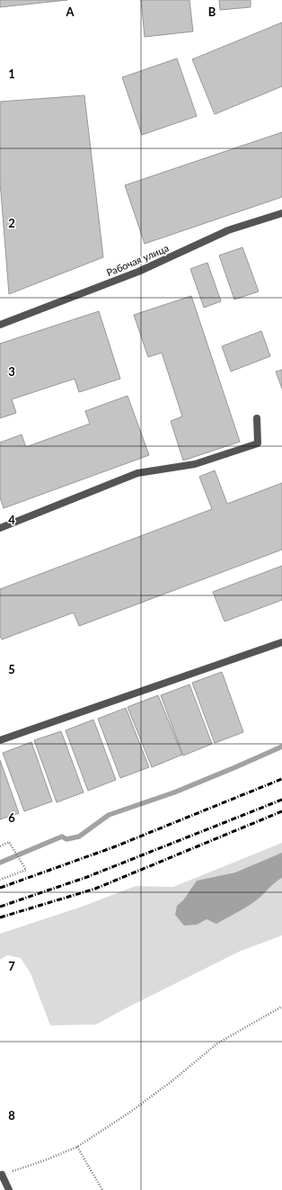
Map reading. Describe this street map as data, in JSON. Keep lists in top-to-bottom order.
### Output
{
  "streets": {
    "street": ["Рабочая улица"]
  },
  "grid": {
    "columns": ["A", "B"],
    "rows": [
      "1",
      "2",
      "3",
      "4",
      "5",
      "6",
      "7",
      "8"
    ]
  }
}
